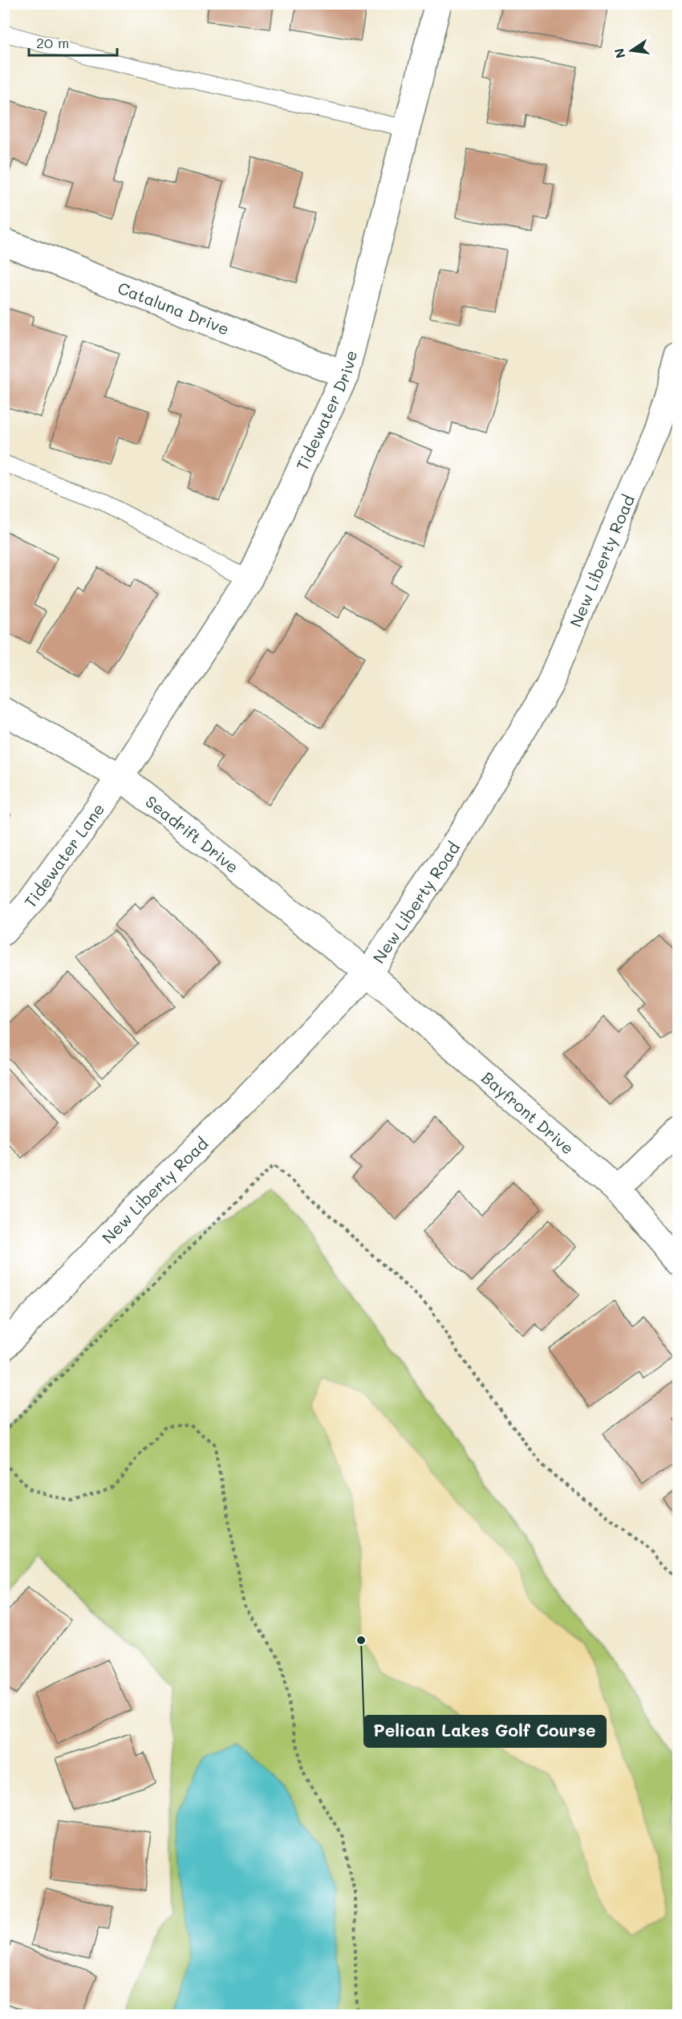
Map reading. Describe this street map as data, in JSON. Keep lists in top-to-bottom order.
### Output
{
  "streets": {
    "street": [
      "Cataluna Drive",
      "Tidewater Drive",
      "New Liberty Road",
      "Seadrift Drive",
      "Tidewater Lane",
      "Bayfront Drive"
    ]
  },
  "crossings": [
    ["Cataluna Drive", "Tidewater Drive"],
    ["Tidewater Drive", "Seadrift Drive"],
    ["Tidewater Drive", "Tidewater Lane"],
    ["New Liberty Road", "Seadrift Drive"],
    ["New Liberty Road", "Bayfront Drive"],
    ["Seadrift Drive", "Tidewater Lane"],
    ["Seadrift Drive", "Bayfront Drive"]
  ],
  "places": ["Pelican Lakes Golf Course"],
  "scale_bar": "20 m",
  "north": "left"
}
